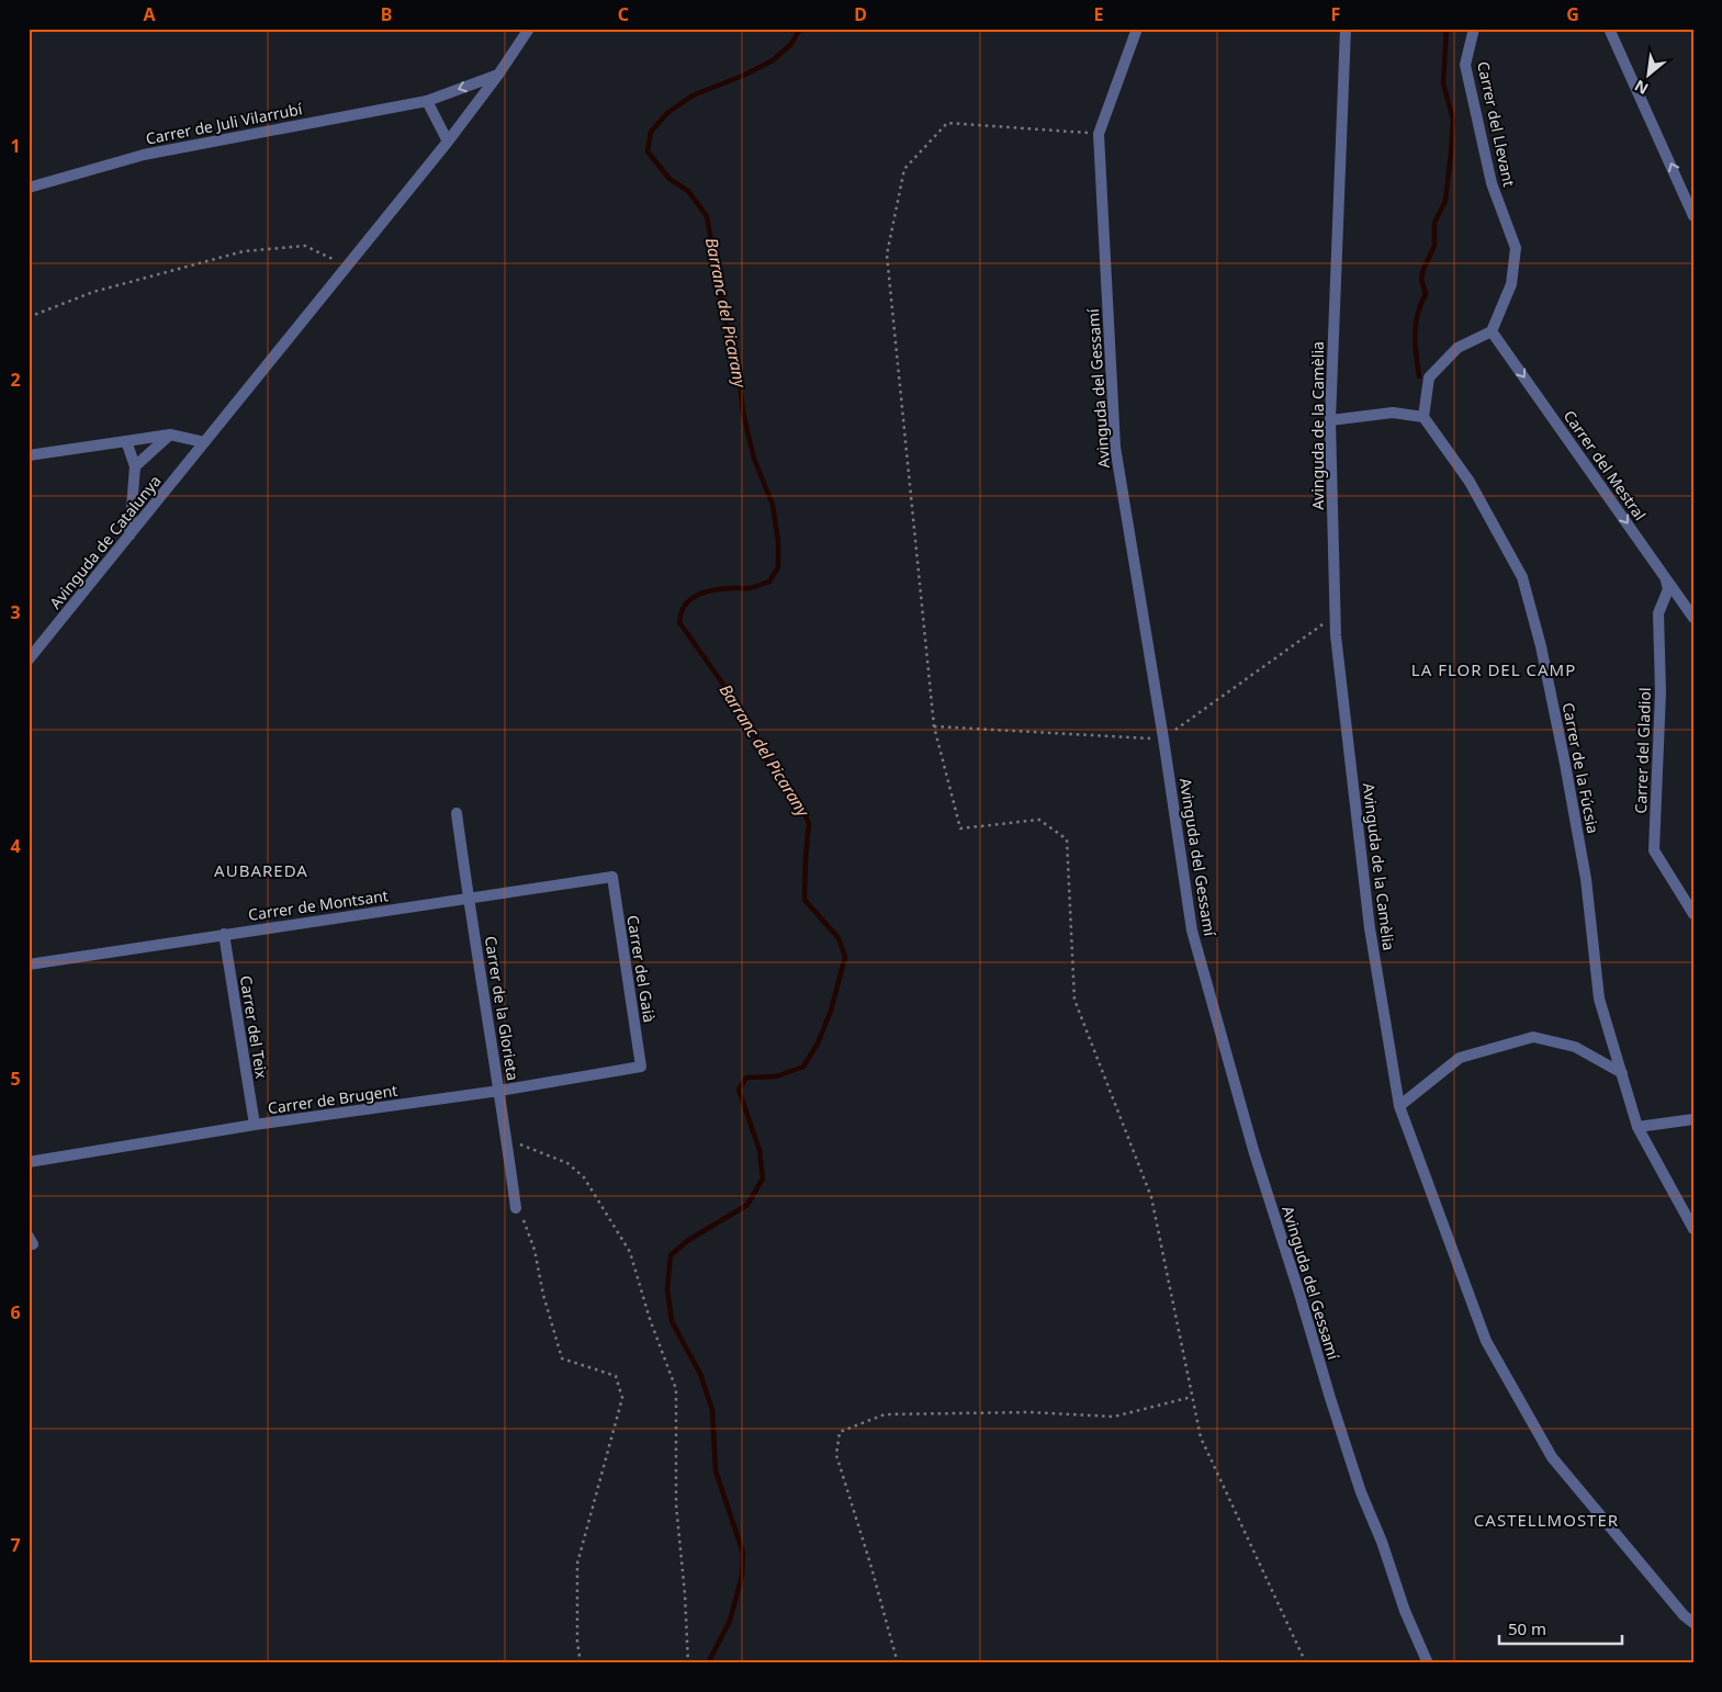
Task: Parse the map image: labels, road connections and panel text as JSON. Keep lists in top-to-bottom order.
{
  "streets": {
    "street": [
      "Carrer de Juli Vilarrubí",
      "Carrer del Llevant",
      "Avinguda del Gessamí",
      "Avinguda de la Camèlia",
      "Carrer del Mestral",
      "Avinguda de Catalunya",
      "Carrer del Gladiol",
      "Carrer de la Fúcsia",
      "Carrer de Montsant",
      "Carrer del Gaià",
      "Carrer de la Glorieta",
      "Carrer del Teix",
      "Carrer de Brugent"
    ]
  },
  "crossings": [
    ["Carrer de Juli Vilarrubí", "Avinguda de Catalunya"],
    ["Carrer del Llevant", "Carrer del Mestral"],
    ["Carrer del Mestral", "Carrer del Gladiol"],
    ["Carrer de Montsant", "Carrer del Gaià"],
    ["Carrer de Montsant", "Carrer de la Glorieta"],
    ["Carrer de Montsant", "Carrer del Teix"],
    ["Carrer del Gaià", "Carrer de Brugent"],
    ["Carrer de la Glorieta", "Carrer de Brugent"],
    ["Carrer del Teix", "Carrer de Brugent"]
  ],
  "one_way": ["Carrer del Mestral"],
  "districts": ["LA FLOR DEL CAMP", "AUBAREDA", "CASTELLMOSTER"],
  "water": ["Barranc del Picarany"],
  "scale_bar": "50 m",
  "north": "bottom left",
  "grid": {
    "columns": [
      "A",
      "B",
      "C",
      "D",
      "E",
      "F",
      "G"
    ],
    "rows": [
      "1",
      "2",
      "3",
      "4",
      "5",
      "6",
      "7"
    ]
  }
}
